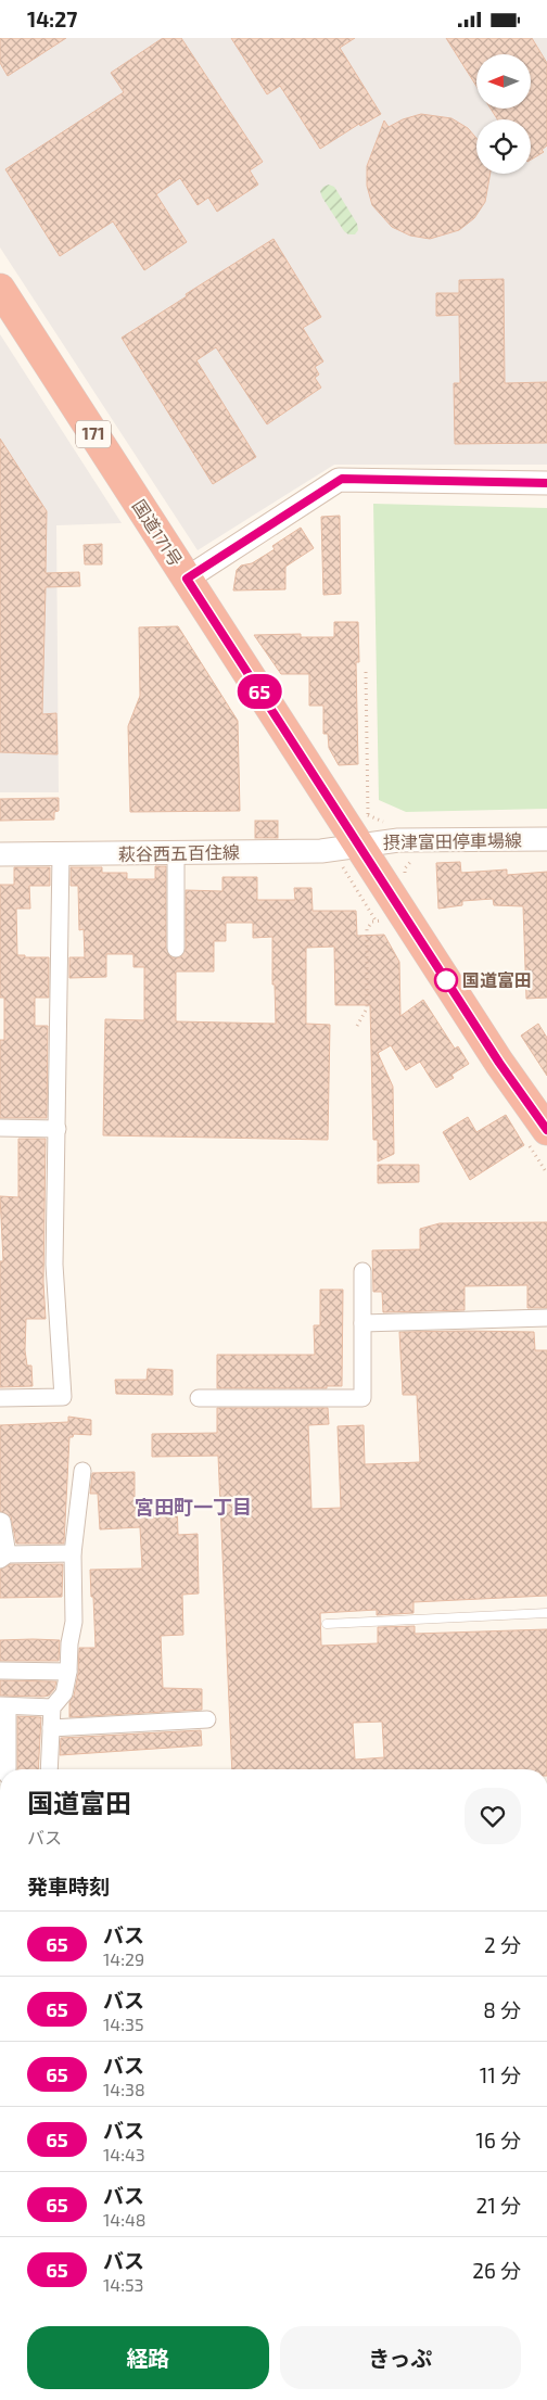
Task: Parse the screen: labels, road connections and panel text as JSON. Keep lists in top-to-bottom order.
{
  "streets": {
    "highway": ["171", "国道171号"],
    "main road": ["摂津富田停車場線", "萩谷西五百住線"]
  },
  "crossings": [
    ["国道171号", "摂津富田停車場線"],
    ["国道171号", "萩谷西五百住線"],
    ["摂津富田停車場線", "萩谷西五百住線"]
  ],
  "districts": ["宮田町一丁目"],
  "places": ["国道富田"],
  "lines": ["bus line 65"],
  "north": "left",
  "page": {
    "status": "14:27",
    "on_map": "65",
    "heading": [
      ["国道富田", "バス"],
      "発車時刻"
    ],
    "list": [
      {
        "mark": "65",
        "name": "バス",
        "note": "14:29",
        "value": "2 分"
      },
      {
        "mark": "65",
        "name": "バス",
        "note": "14:35",
        "value": "8 分"
      },
      {
        "mark": "65",
        "name": "バス",
        "note": "14:38",
        "value": "11 分"
      },
      {
        "mark": "65",
        "name": "バス",
        "note": "14:43",
        "value": "16 分"
      },
      {
        "mark": "65",
        "name": "バス",
        "note": "14:48",
        "value": "21 分"
      },
      {
        "mark": "65",
        "name": "バス",
        "note": "14:53",
        "value": "26 分"
      }
    ],
    "buttons": ["経路", "きっぷ"]
  }
}
